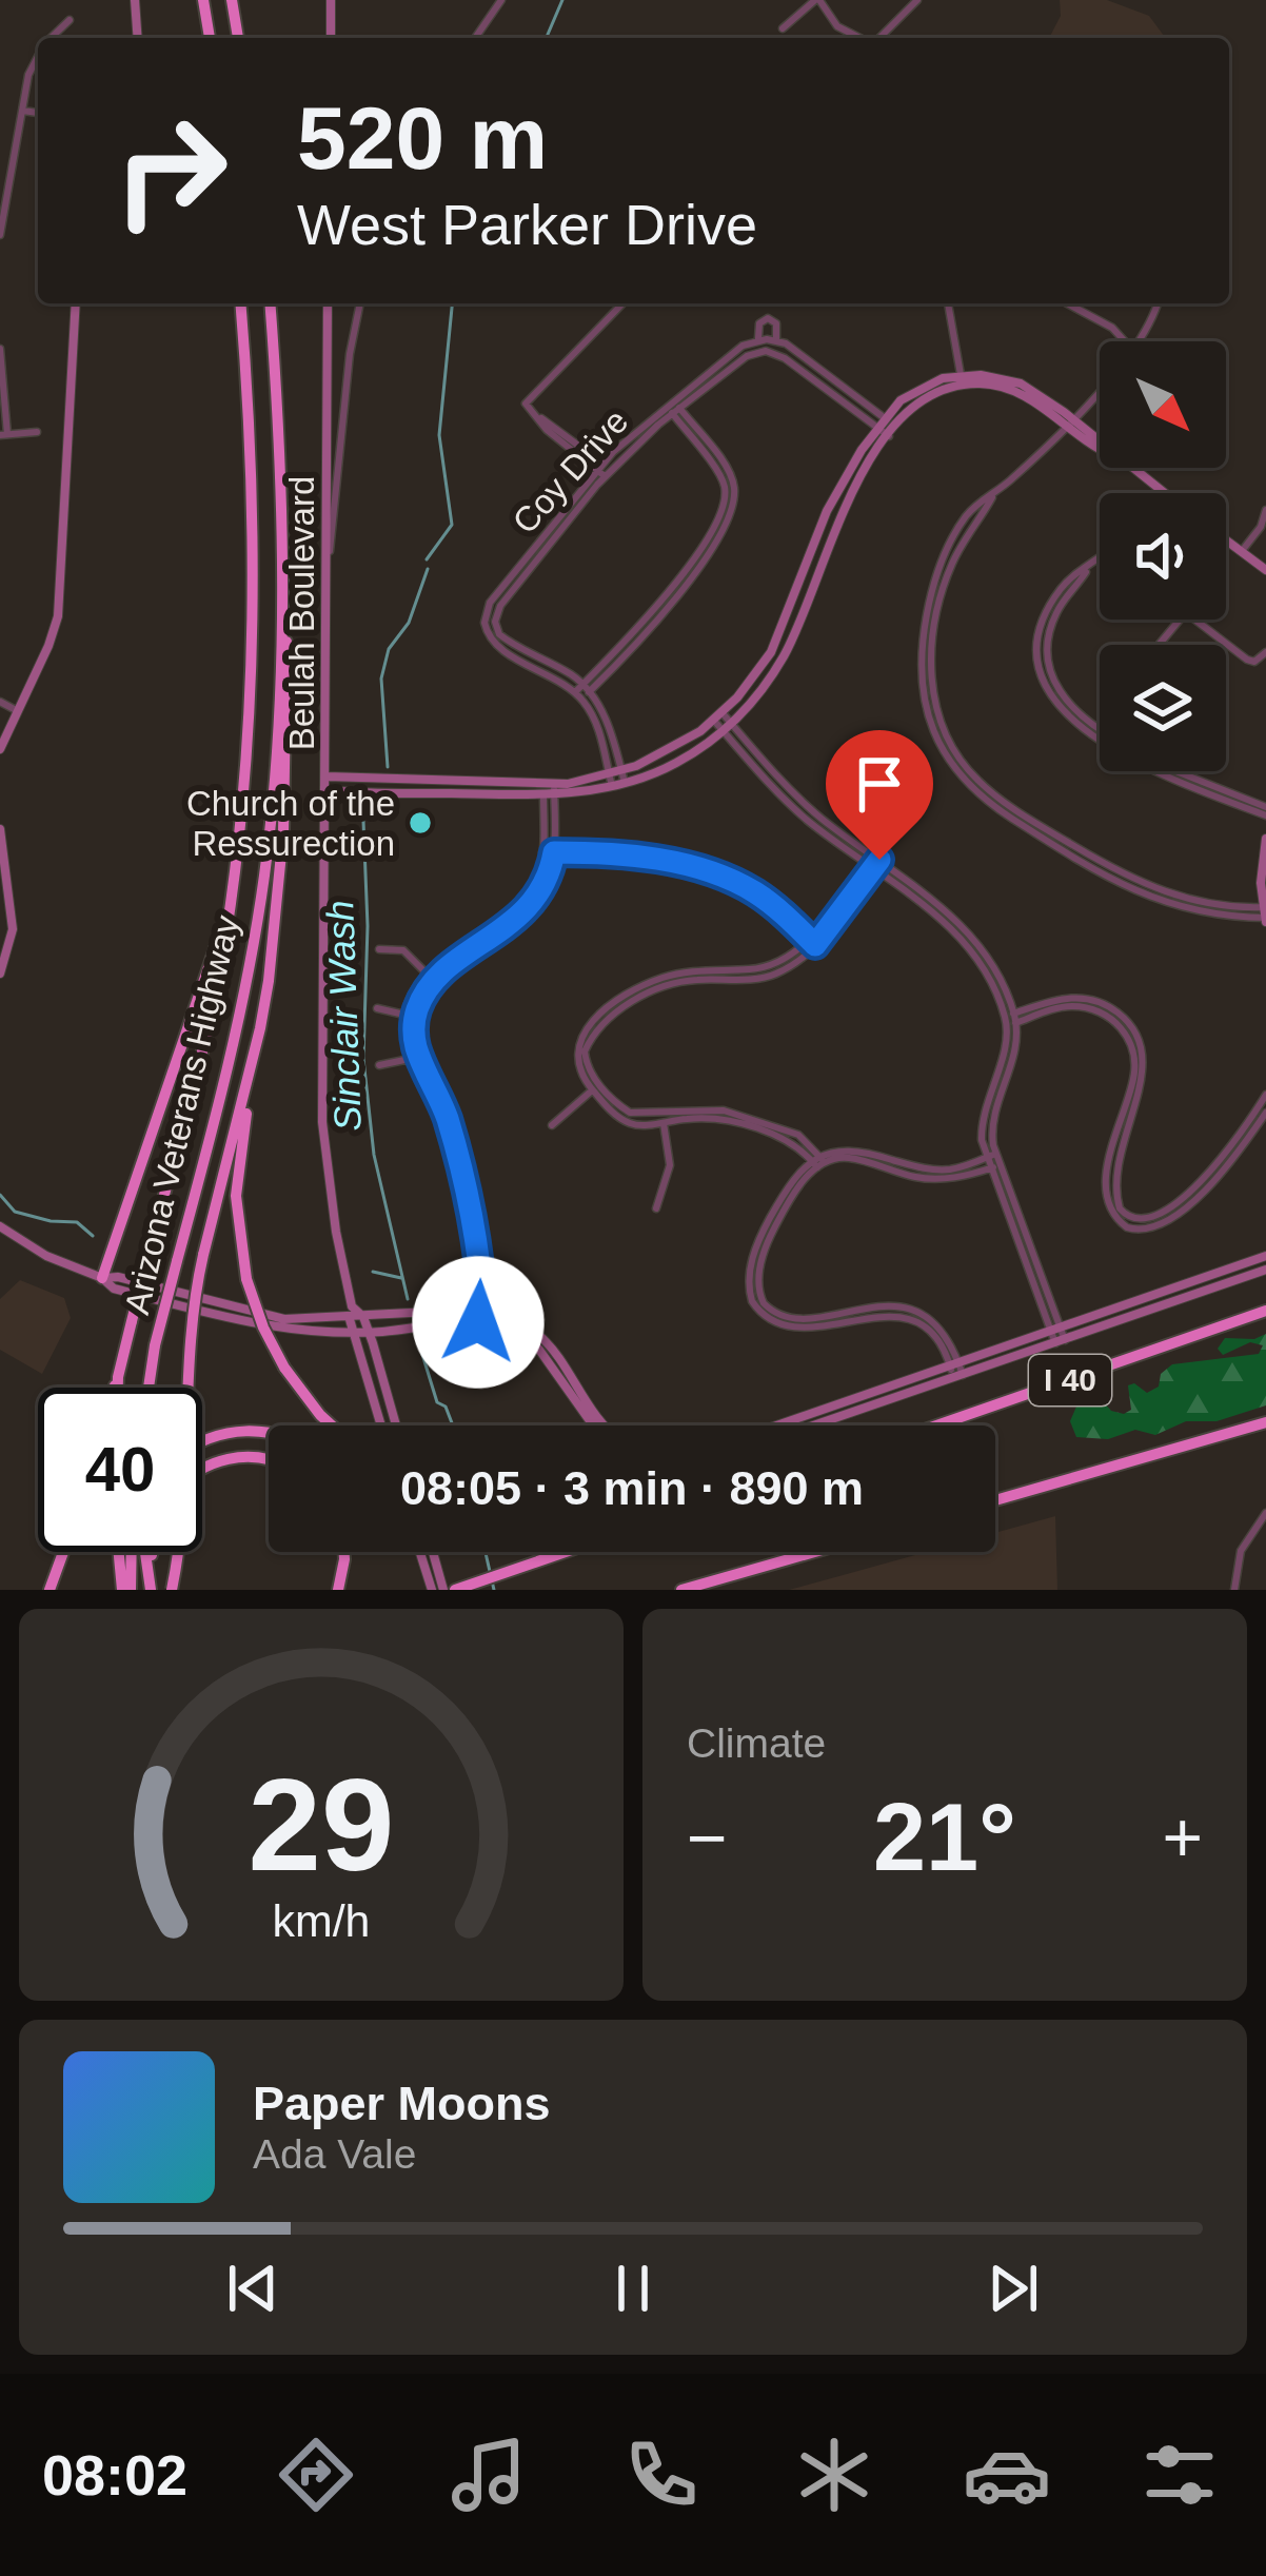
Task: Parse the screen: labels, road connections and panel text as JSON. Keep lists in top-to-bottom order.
{
  "streets": {
    "highway": ["Arizona Veterans Highway", "I 40"],
    "street": ["Coy Drive", "Beulah Boulevard"]
  },
  "water": ["Sinclair Wash"],
  "places": ["Church of the Ressurection"],
  "north": "bottom right",
  "page": {
    "turn": ["520 m", "West Parker Drive"],
    "limit": "40",
    "trip": "08:05 · 3 min · 890 m",
    "tile": "Climate",
    "heat": ["−", "21°", "+"],
    "song": ["Paper Moons", "Ada Vale"],
    "tabs": "08:02",
    "gauge": ["29", "km/h"]
  }
}
